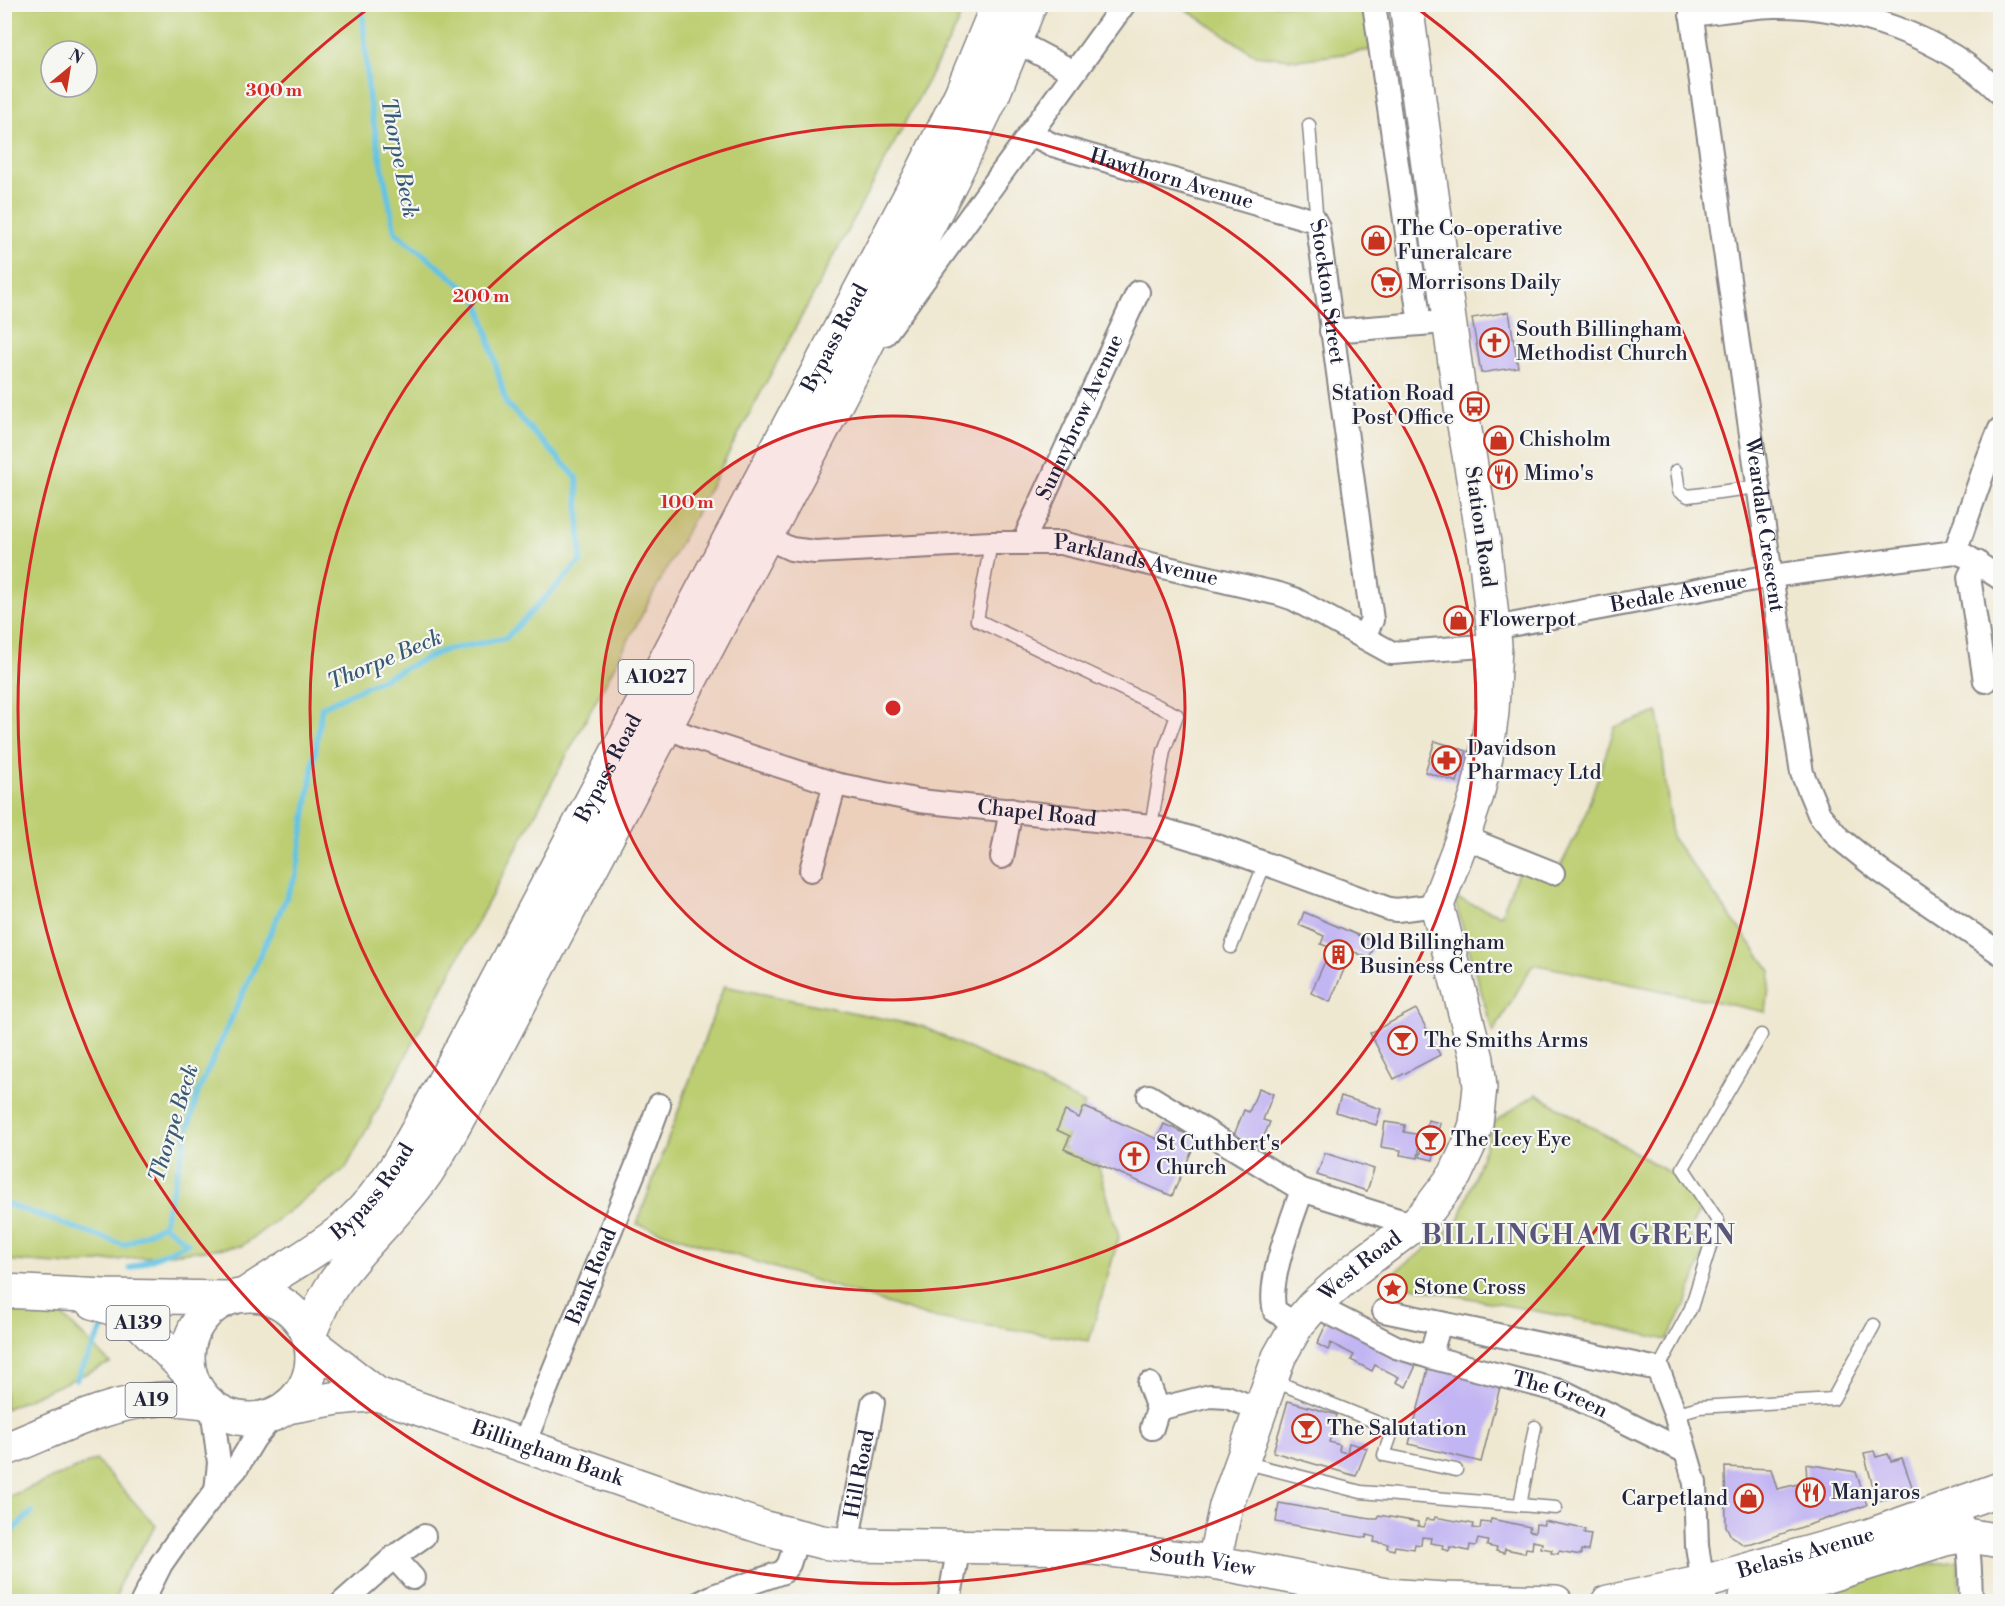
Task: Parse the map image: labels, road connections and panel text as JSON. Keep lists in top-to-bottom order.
{
  "streets": {
    "main road": [
      "Bypass Road",
      "Station Road",
      "A1027",
      "West Road",
      "A139",
      "A19",
      "Billingham Bank",
      "Belasis Avenue",
      "South View"
    ],
    "street": [
      "Hawthorn Avenue",
      "Stockton Street",
      "Sunnybrow Avenue",
      "Weardale Crescent",
      "Parklands Avenue",
      "Bedale Avenue",
      "Chapel Road",
      "Bank Road",
      "The Green",
      "Hill Road"
    ]
  },
  "crossings": [
    ["Hawthorn Avenue", "Stockton Street"],
    ["Hawthorn Avenue", "Bypass Road"],
    ["Stockton Street", "Parklands Avenue"],
    ["Bypass Road", "Parklands Avenue"],
    ["Bypass Road", "Chapel Road"],
    ["Bypass Road", "A139"],
    ["Bypass Road", "A19"],
    ["Bypass Road", "Billingham Bank"],
    ["Sunnybrow Avenue", "Parklands Avenue"],
    ["Weardale Crescent", "Bedale Avenue"],
    ["Station Road", "Parklands Avenue"],
    ["Station Road", "Bedale Avenue"],
    ["Station Road", "Chapel Road"],
    ["Station Road", "West Road"],
    ["Parklands Avenue", "Bedale Avenue"],
    ["Chapel Road", "West Road"],
    ["West Road", "The Green"],
    ["West Road", "South View"],
    ["Bank Road", "Billingham Bank"],
    ["A139", "A19"],
    ["A139", "Billingham Bank"],
    ["A19", "Billingham Bank"],
    ["Hill Road", "South View"]
  ],
  "districts": ["BILLINGHAM GREEN"],
  "water": ["Thorpe Beck"],
  "places": {
    "shop": [
      "The Co-operative Funeralcare",
      "Chisholm",
      "Flowerpot",
      "Carpetland"
    ],
    "supermarket": ["Morrisons Daily"],
    "church": ["South Billingham Methodist Church", "St Cuthbert's Church"],
    "bus stop": ["Station Road Post Office"],
    "restaurant": ["Mimo's", "Manjaros"],
    "pharmacy": ["Davidson Pharmacy Ltd"],
    "building": ["Old Billingham Business Centre"],
    "bar": ["The Smiths Arms", "The Icey Eye", "The Salutation"],
    "place": ["Stone Cross"]
  },
  "north": "top right",
  "rings": ["300 m", "200 m", "100 m"]
}
